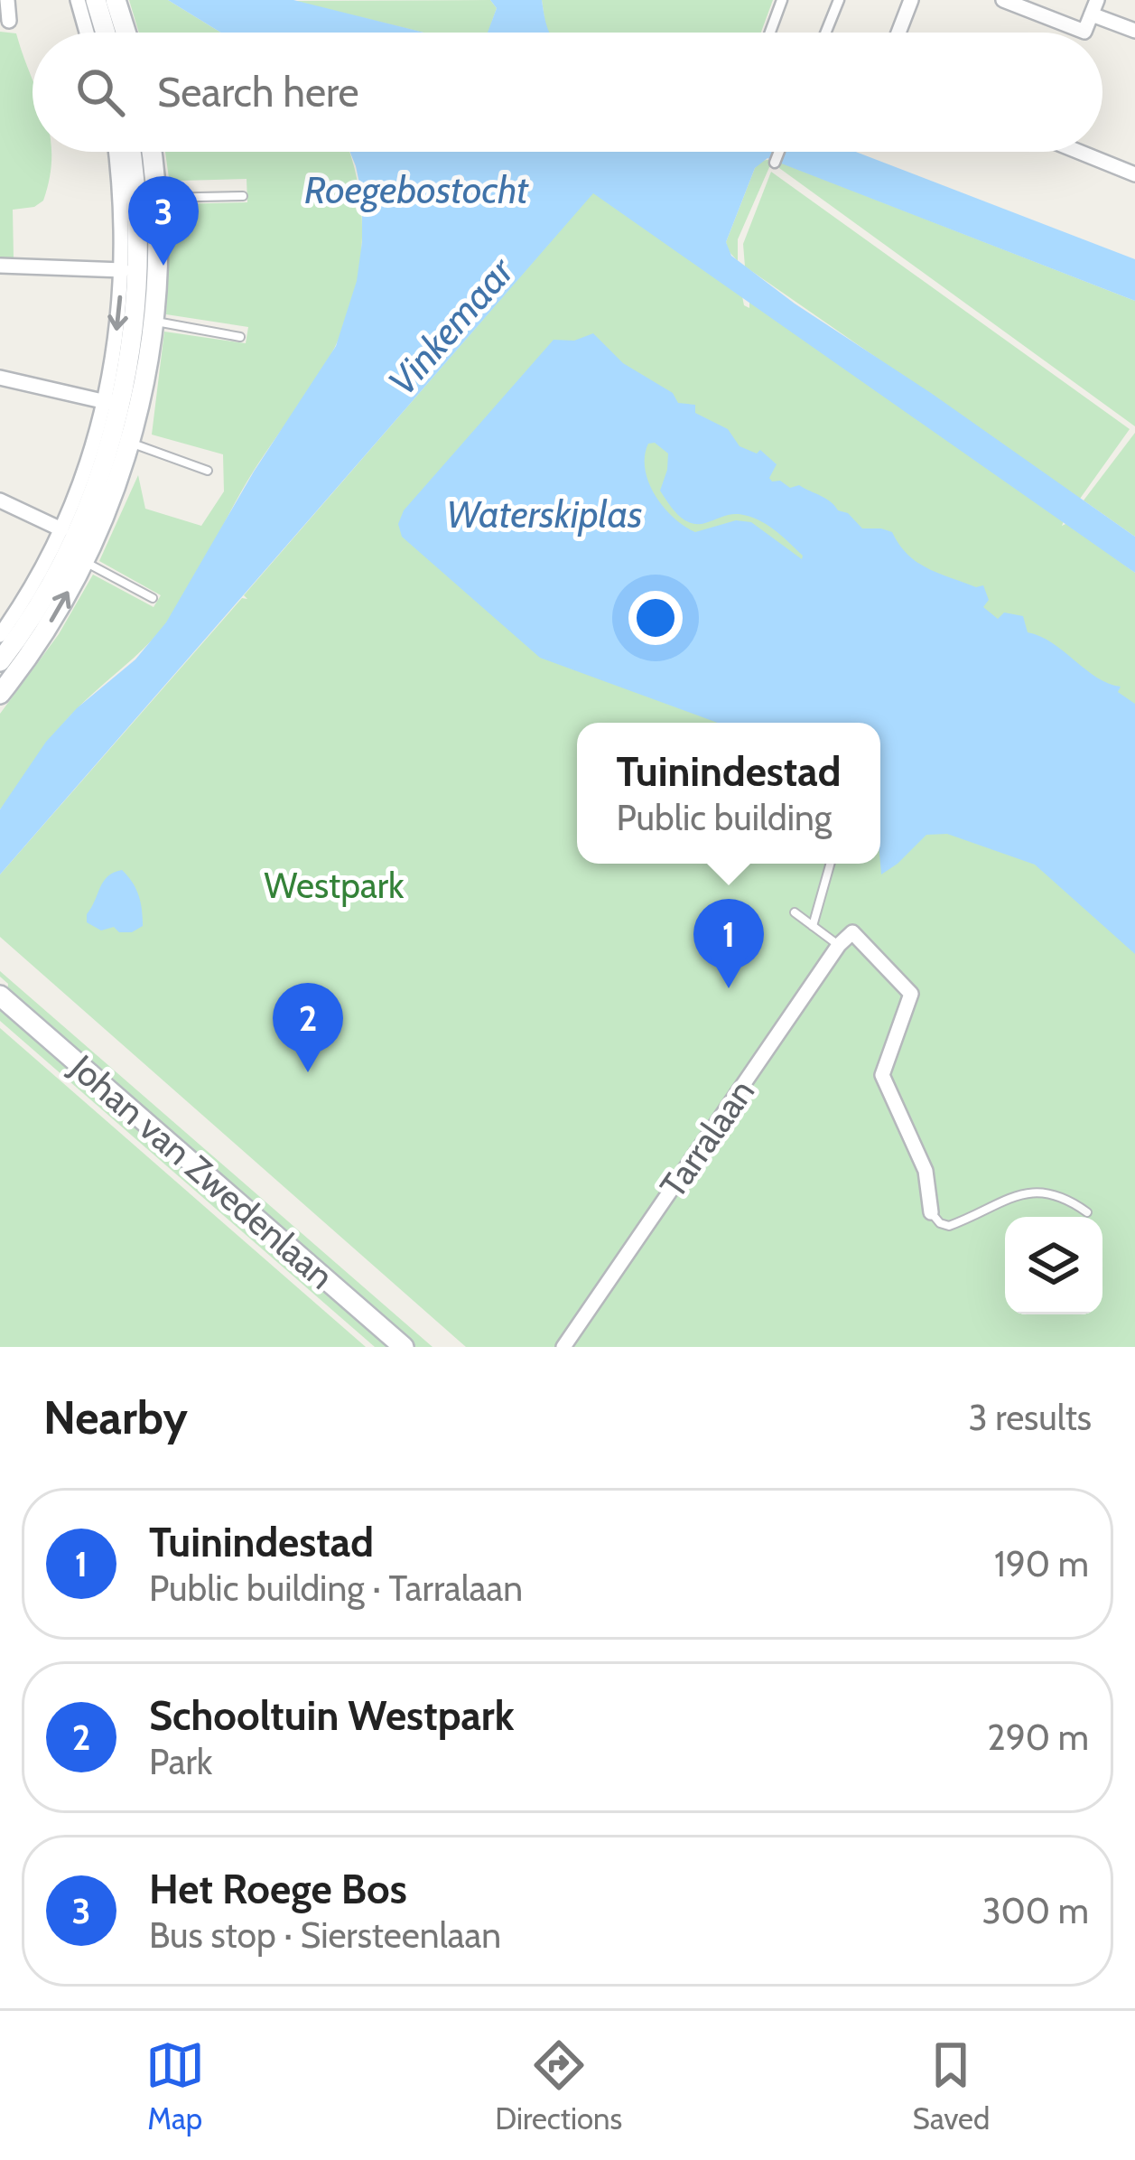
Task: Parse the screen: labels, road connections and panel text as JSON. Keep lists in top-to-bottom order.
{
  "streets": {
    "main road": ["Johan van Zwedenlaan"],
    "street": ["Tarralaan"]
  },
  "water": ["Roegebostocht", "Vinkemaar", "Waterskiplas"],
  "parks": ["Westpark"],
  "page": {
    "search": "Search here",
    "pins": ["3", "1", "2"],
    "popup": ["Tuinindestad", "Public building"],
    "heading": ["Nearby", "3 results"],
    "list": [
      {
        "mark": "1",
        "name": "Tuinindestad",
        "note": "Public building · Tarralaan",
        "value": "190 m"
      },
      {
        "mark": "2",
        "name": "Schooltuin Westpark",
        "note": "Park",
        "value": "290 m"
      },
      {
        "mark": "3",
        "name": "Het Roege Bos",
        "note": "Bus stop · Siersteenlaan",
        "value": "300 m"
      }
    ],
    "nav": ["Map", "Directions", "Saved"]
  }
}
